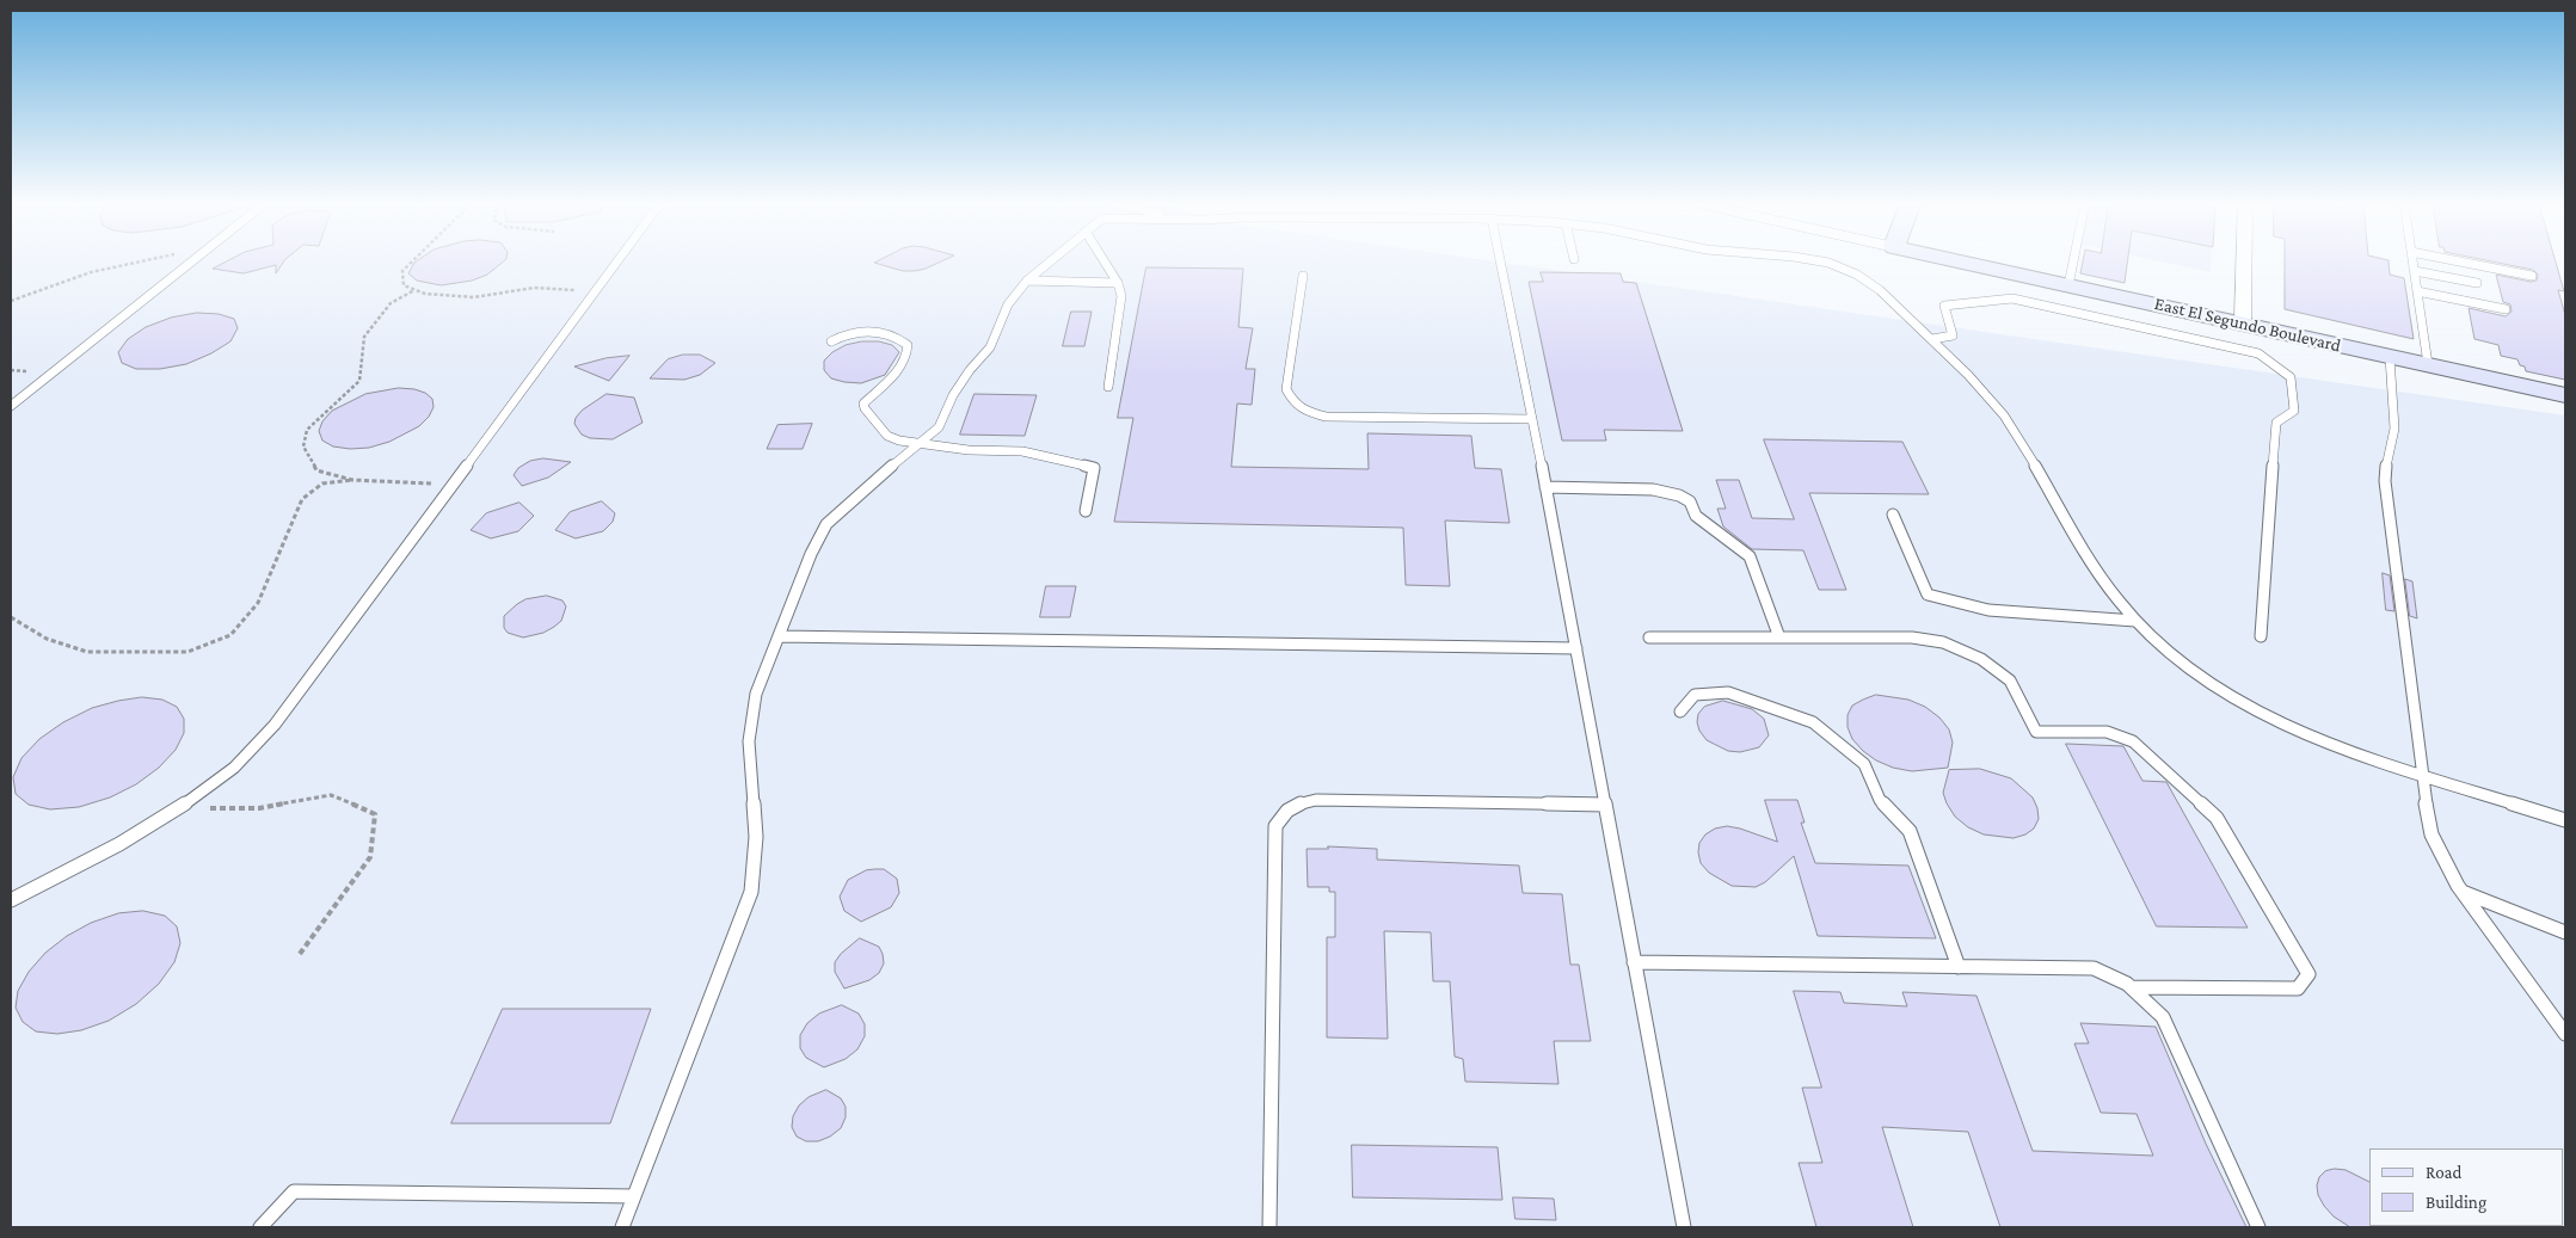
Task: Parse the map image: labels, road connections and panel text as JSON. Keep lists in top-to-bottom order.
{
  "streets": {
    "main road": ["East El Segundo Boulevard"]
  },
  "legend": ["Road", "Building"]
}
